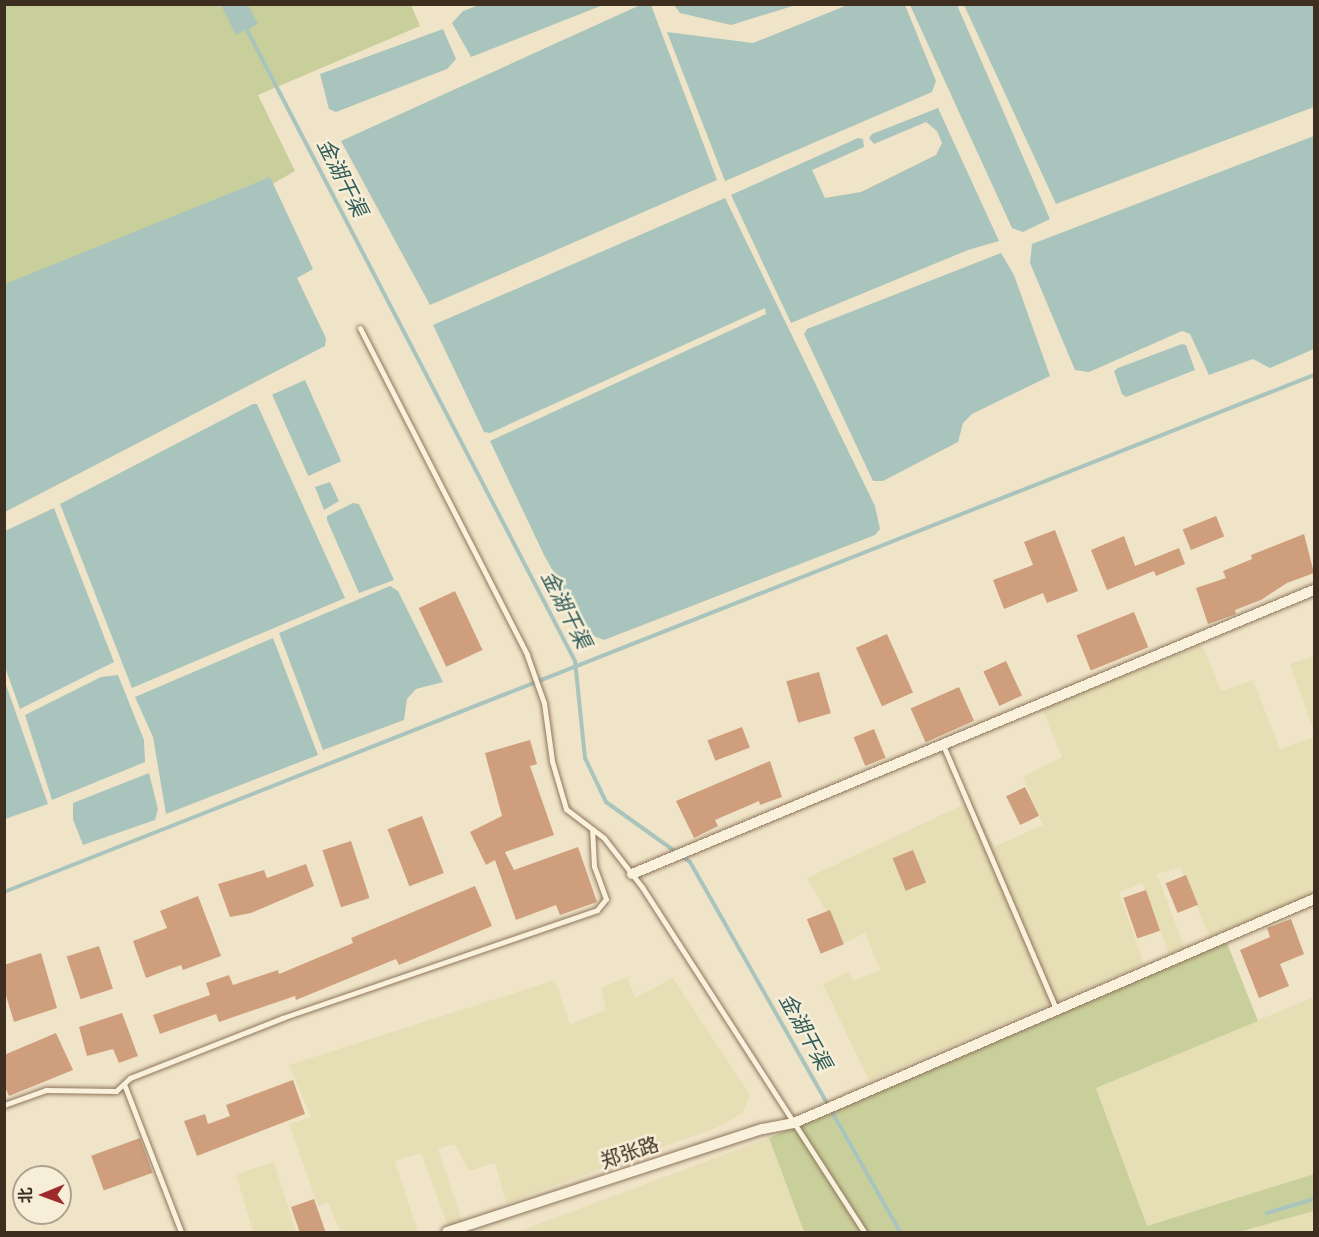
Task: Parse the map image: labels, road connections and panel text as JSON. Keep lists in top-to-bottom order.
{
  "streets": {
    "street": ["郑张路"]
  },
  "water": ["金湖干渠"],
  "north": "left"
}
